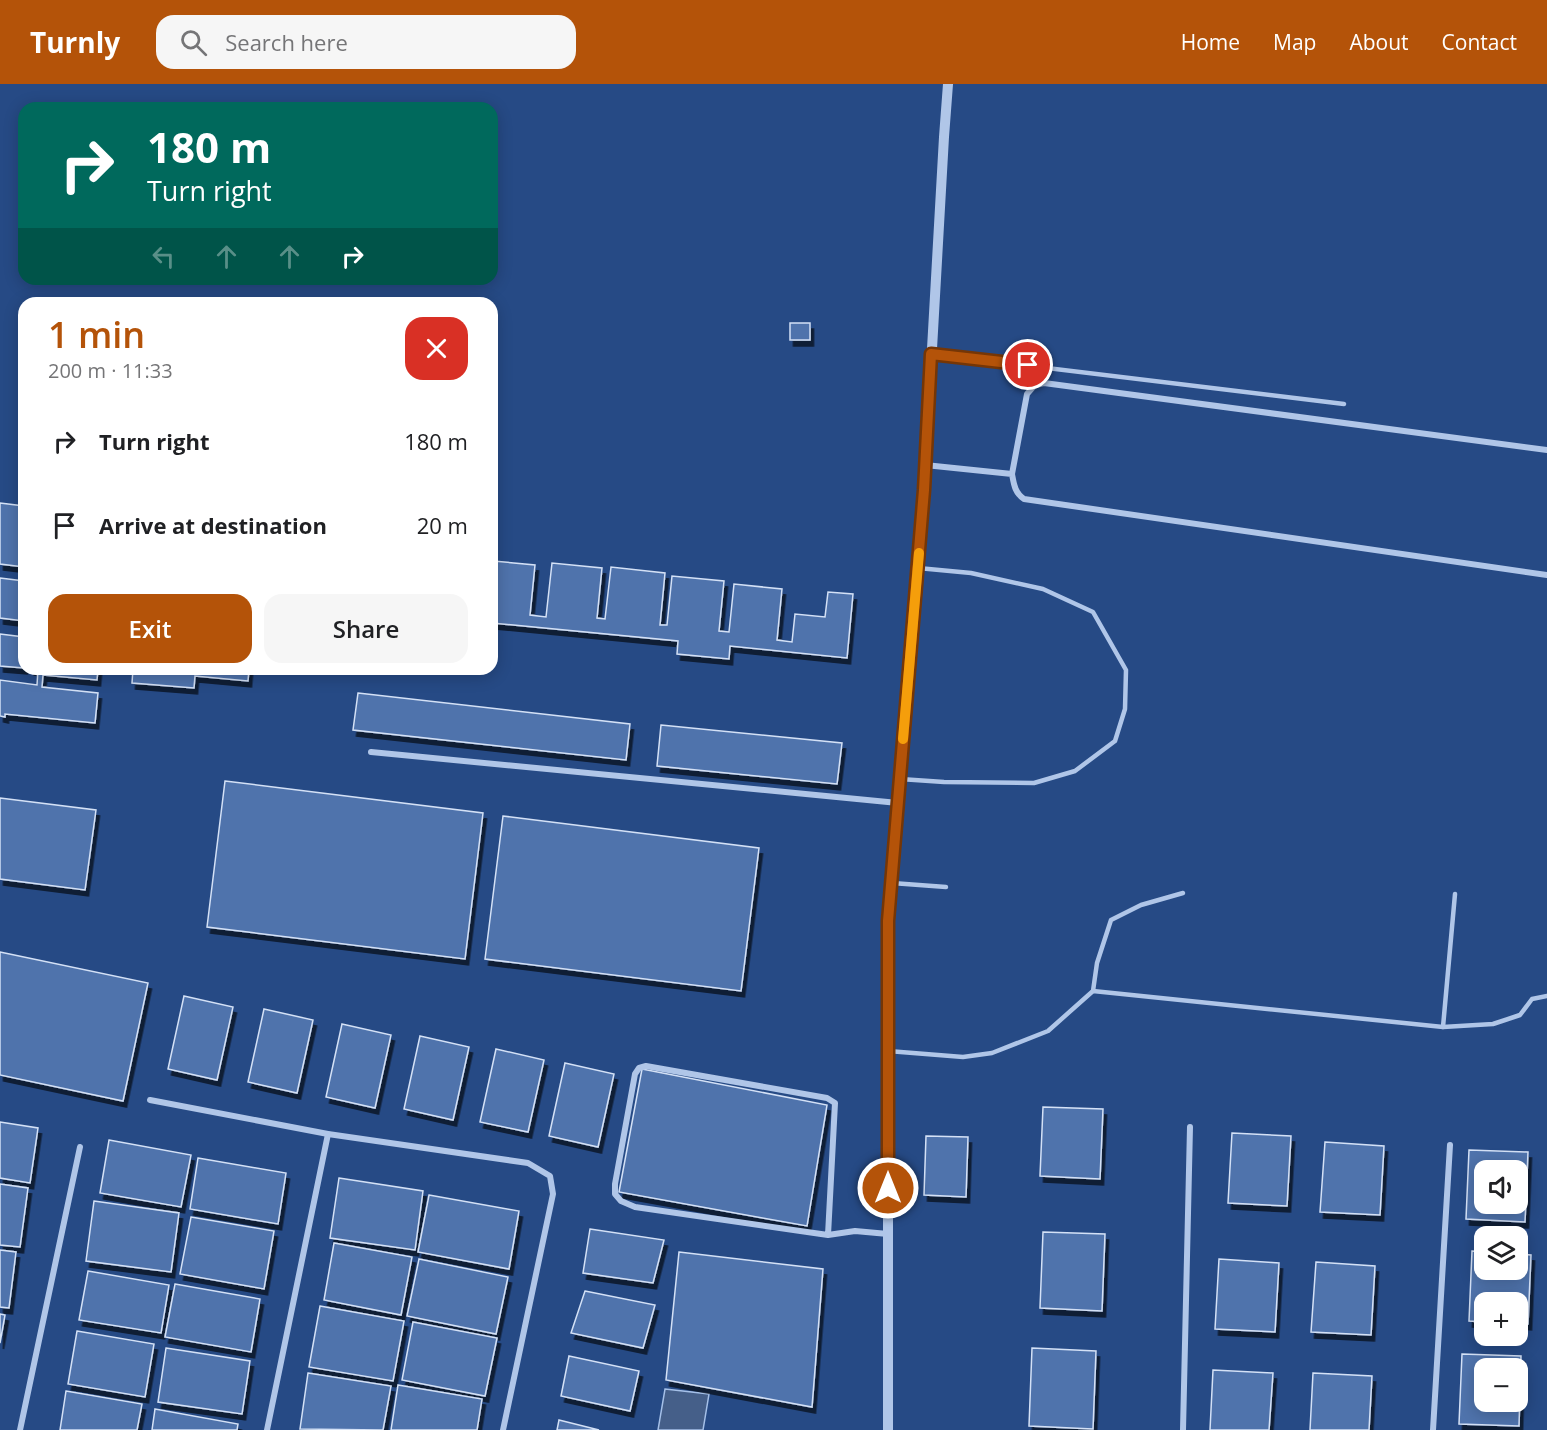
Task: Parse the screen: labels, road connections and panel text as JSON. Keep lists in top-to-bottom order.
{
  "page": {
    "header": "Turnly",
    "search": "Search here",
    "nav": [
      "Home",
      "Map",
      "About",
      "Contact"
    ],
    "turn": ["180 m", "Turn right"],
    "heading": ["1 min", "200 m · 11:33"],
    "list": [
      {
        "name": "Turn right",
        "value": "180 m"
      },
      {
        "name": "Arrive at destination",
        "value": "20 m"
      }
    ],
    "buttons": ["Exit", "Share"],
    "map_buttons": ["+", "−"]
  }
}
